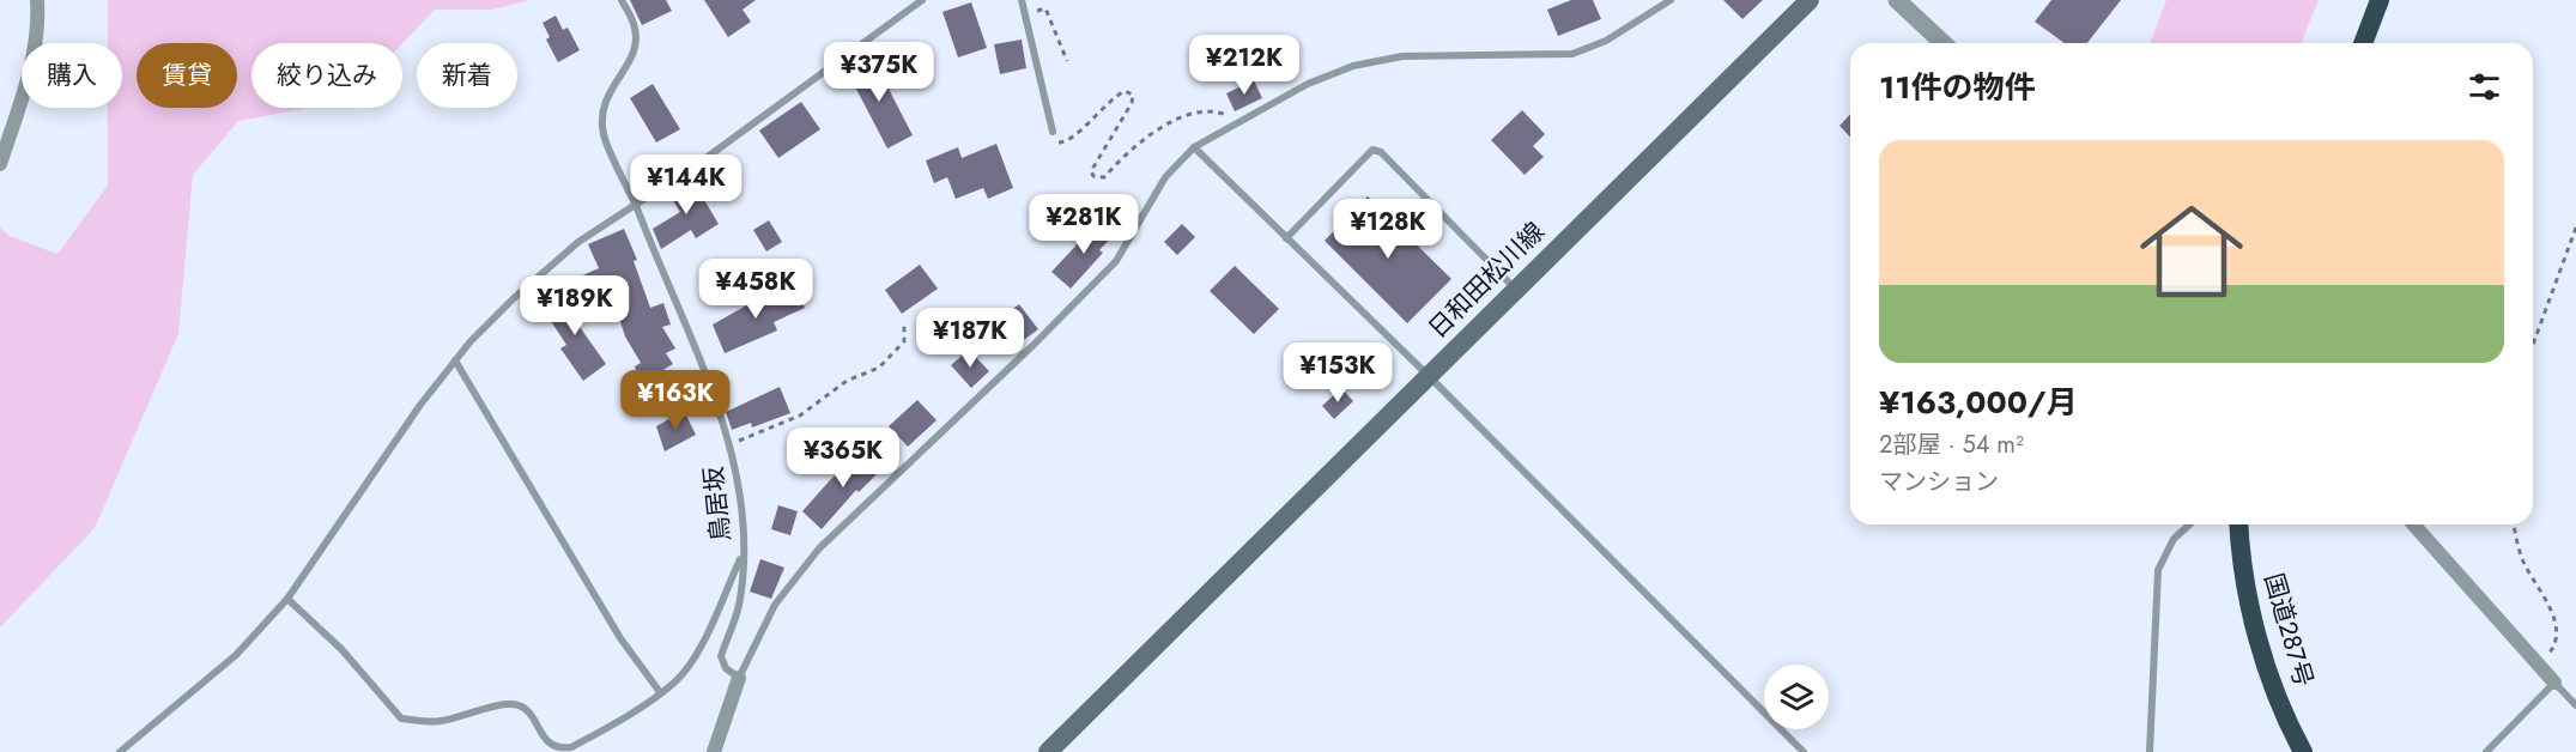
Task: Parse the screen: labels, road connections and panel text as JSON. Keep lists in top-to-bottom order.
{
  "streets": {
    "highway": ["国道287号"],
    "main road": ["日和田松川線"],
    "lane": ["鳥居坂"]
  },
  "page": {
    "price": [
      "¥212K",
      "¥375K",
      "¥144K",
      "¥281K",
      "¥128K",
      "¥458K",
      "¥189K",
      "¥187K",
      "¥153K",
      "¥163K",
      "¥365K"
    ],
    "chip": [
      "購入",
      "賃貸",
      "絞り込み",
      "新着"
    ],
    "heading": "11件の物件",
    "list": [
      {
        "name": "¥163,000/月",
        "note": "2部屋 · 54 m² · マンション"
      }
    ]
  }
}
